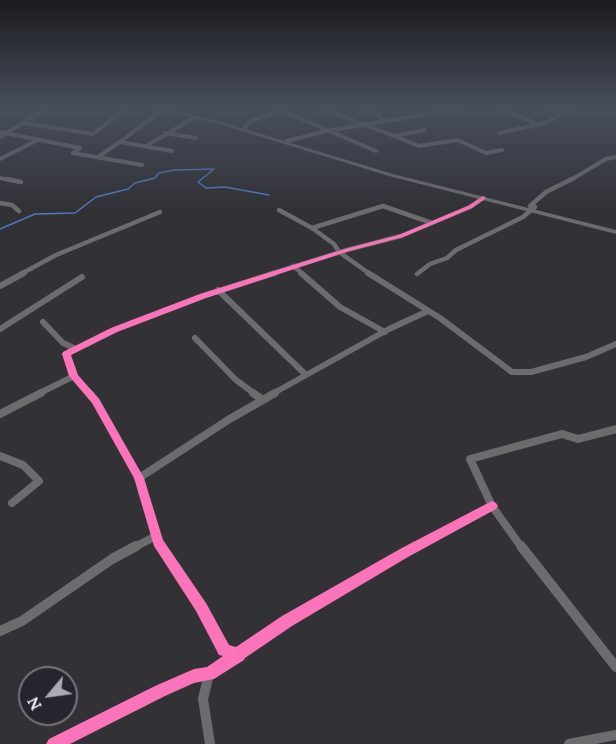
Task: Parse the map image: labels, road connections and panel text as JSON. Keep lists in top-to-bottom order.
{
  "north": "bottom left"
}
